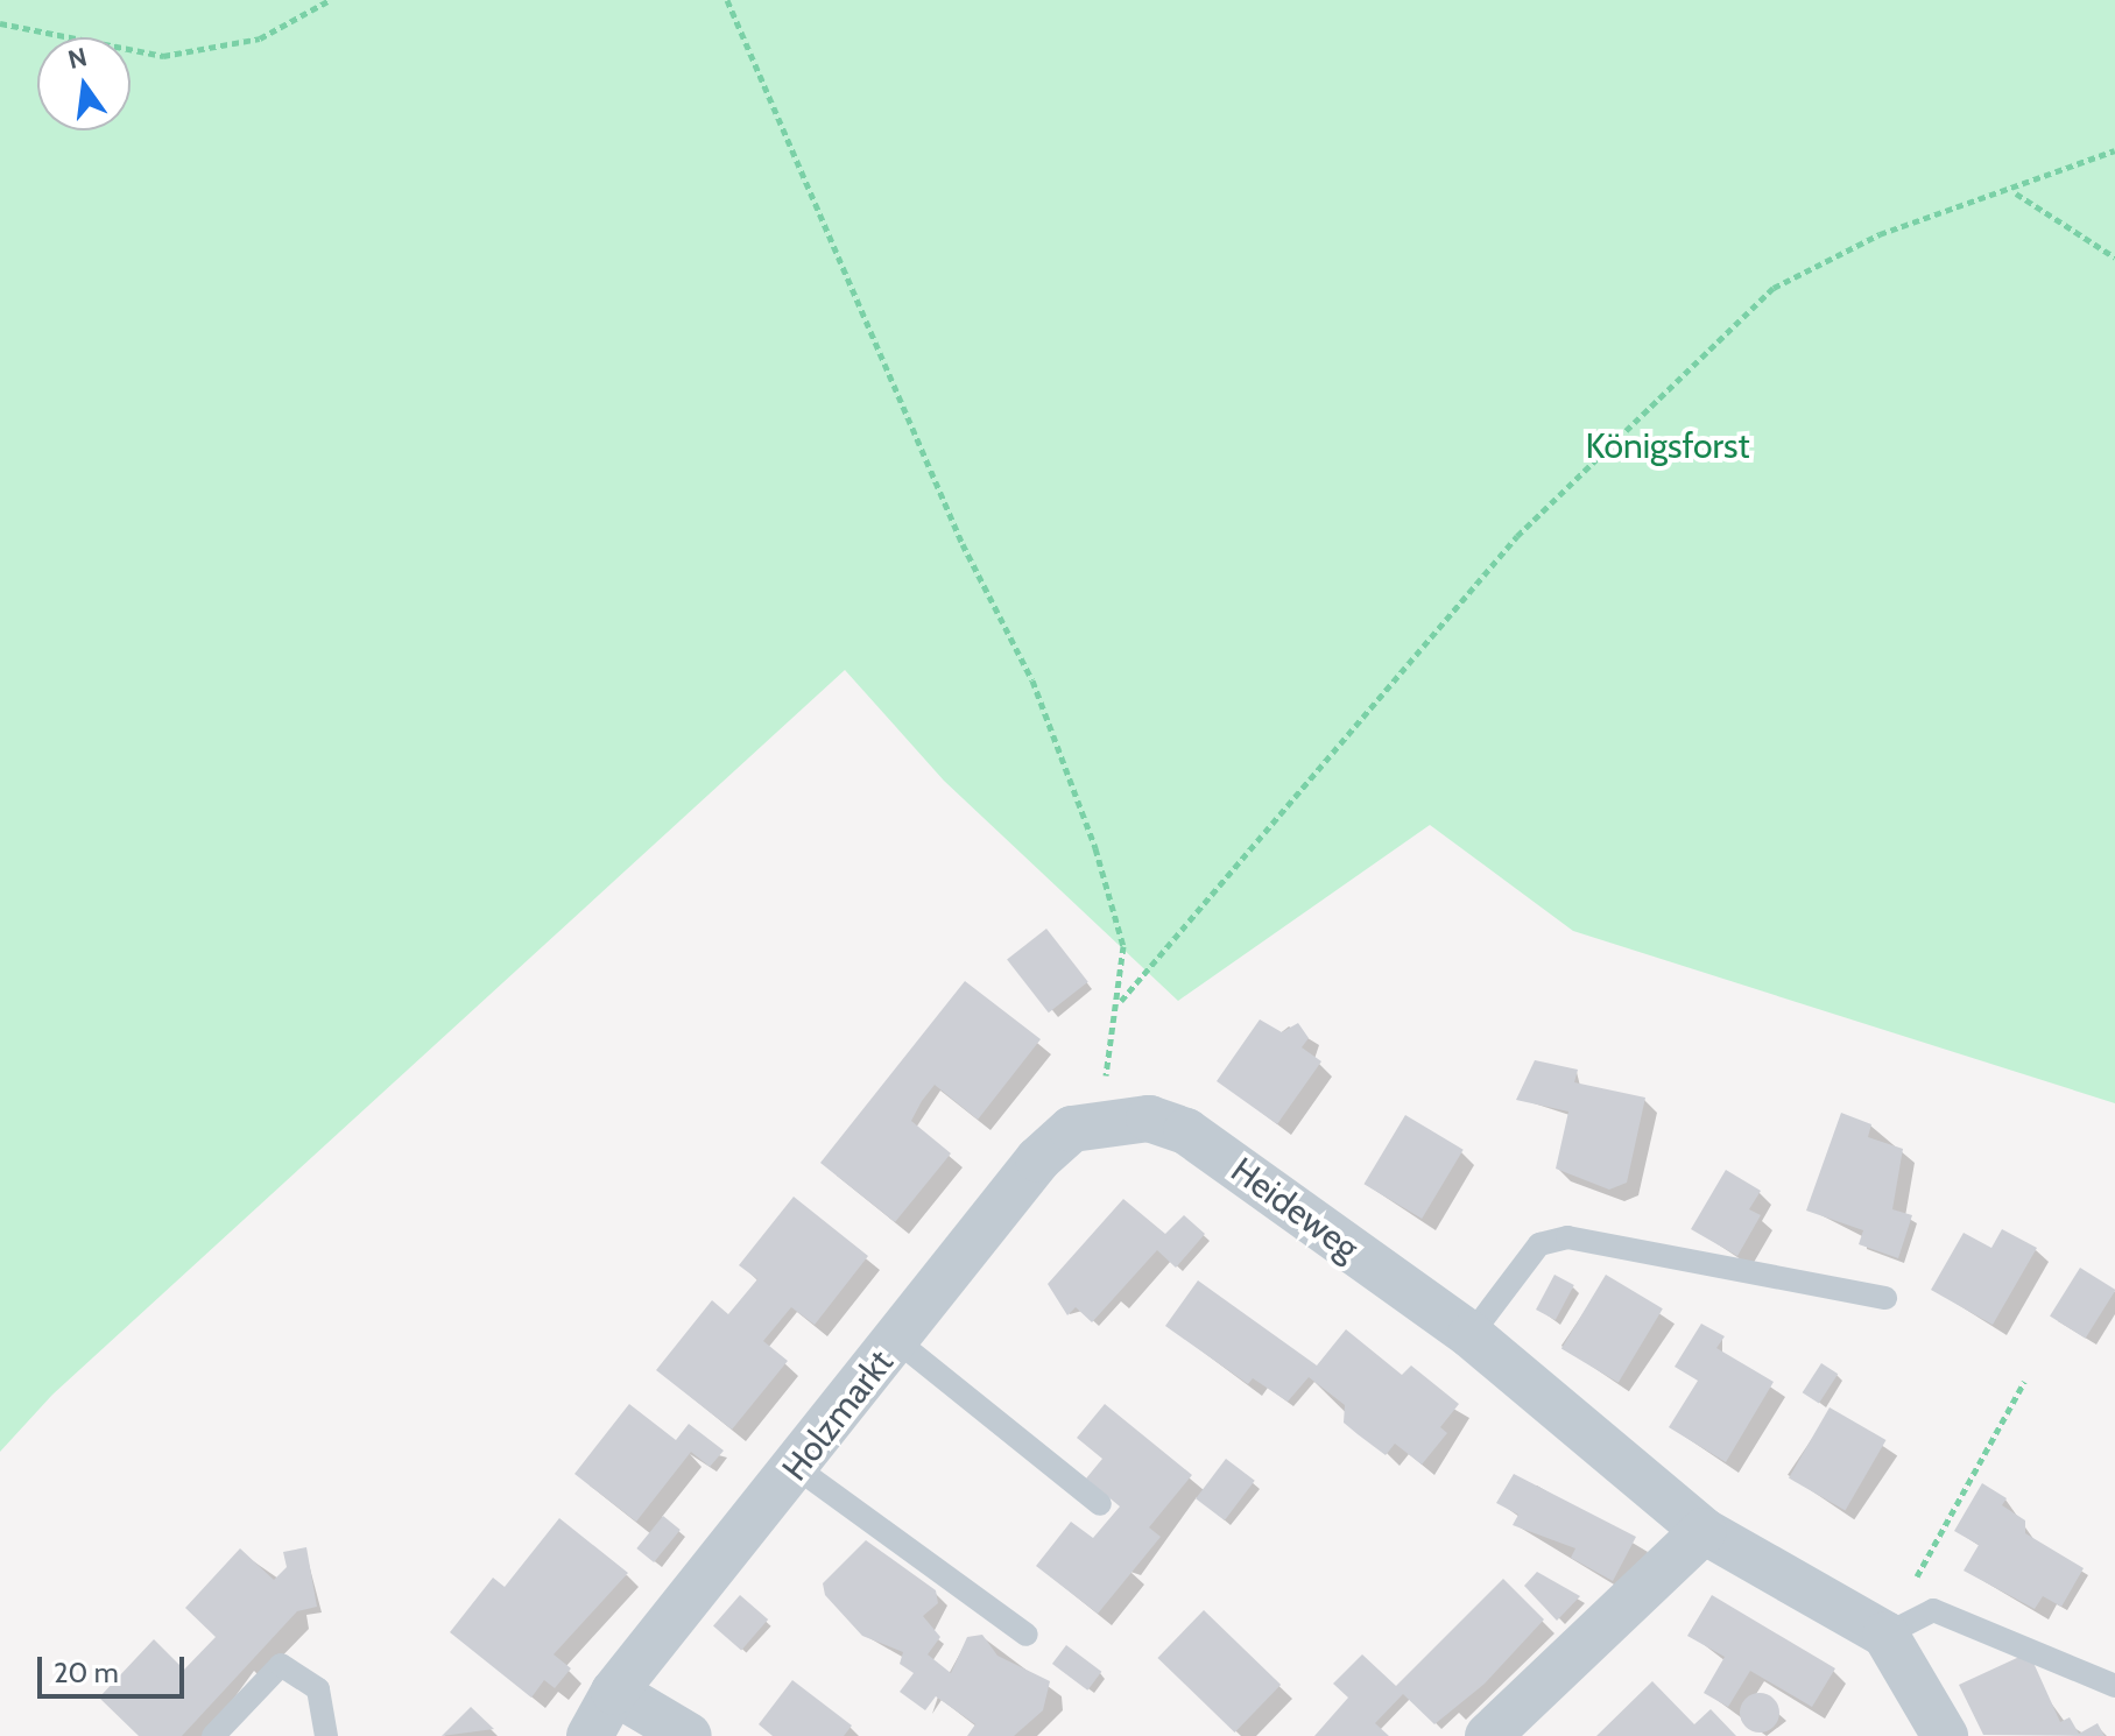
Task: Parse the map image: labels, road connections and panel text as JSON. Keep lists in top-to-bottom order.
{
  "streets": {
    "street": ["Heideweg", "Holzmarkt"]
  },
  "crossings": [
    ["Heideweg", "Holzmarkt"]
  ],
  "parks": ["Königsforst"],
  "scale_bar": "20 m",
  "north": "top"
}
